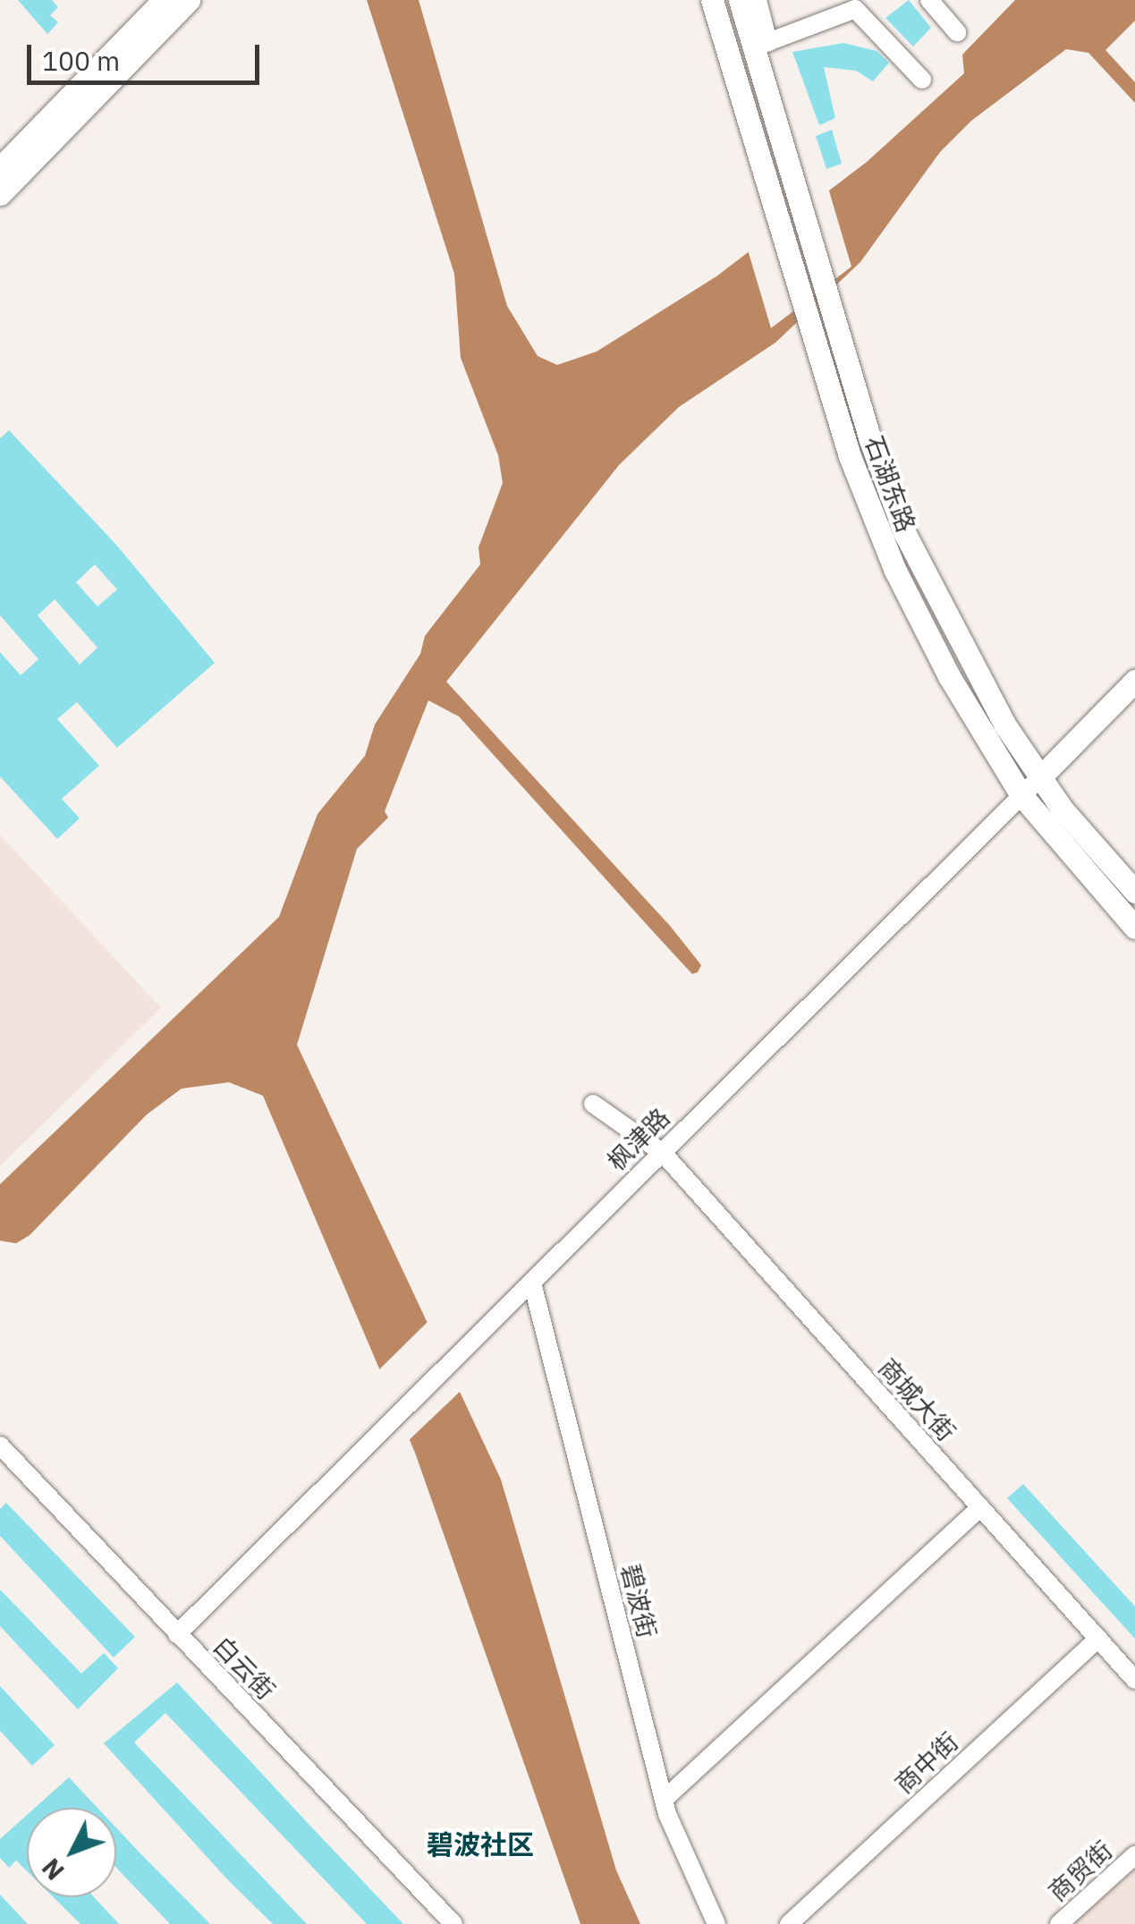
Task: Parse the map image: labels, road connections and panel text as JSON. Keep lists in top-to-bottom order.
{
  "streets": {
    "main road": ["石湖东路", "枫津路"],
    "street": [
      "商城大街",
      "碧波街",
      "白云街",
      "商中街",
      "商贸街"
    ]
  },
  "crossings": [
    ["石湖东路", "枫津路"],
    ["枫津路", "商城大街"],
    ["枫津路", "碧波街"],
    ["枫津路", "白云街"],
    ["商城大街", "商中街"]
  ],
  "districts": ["碧波社区"],
  "scale_bar": "100 m",
  "north": "bottom left"
}
